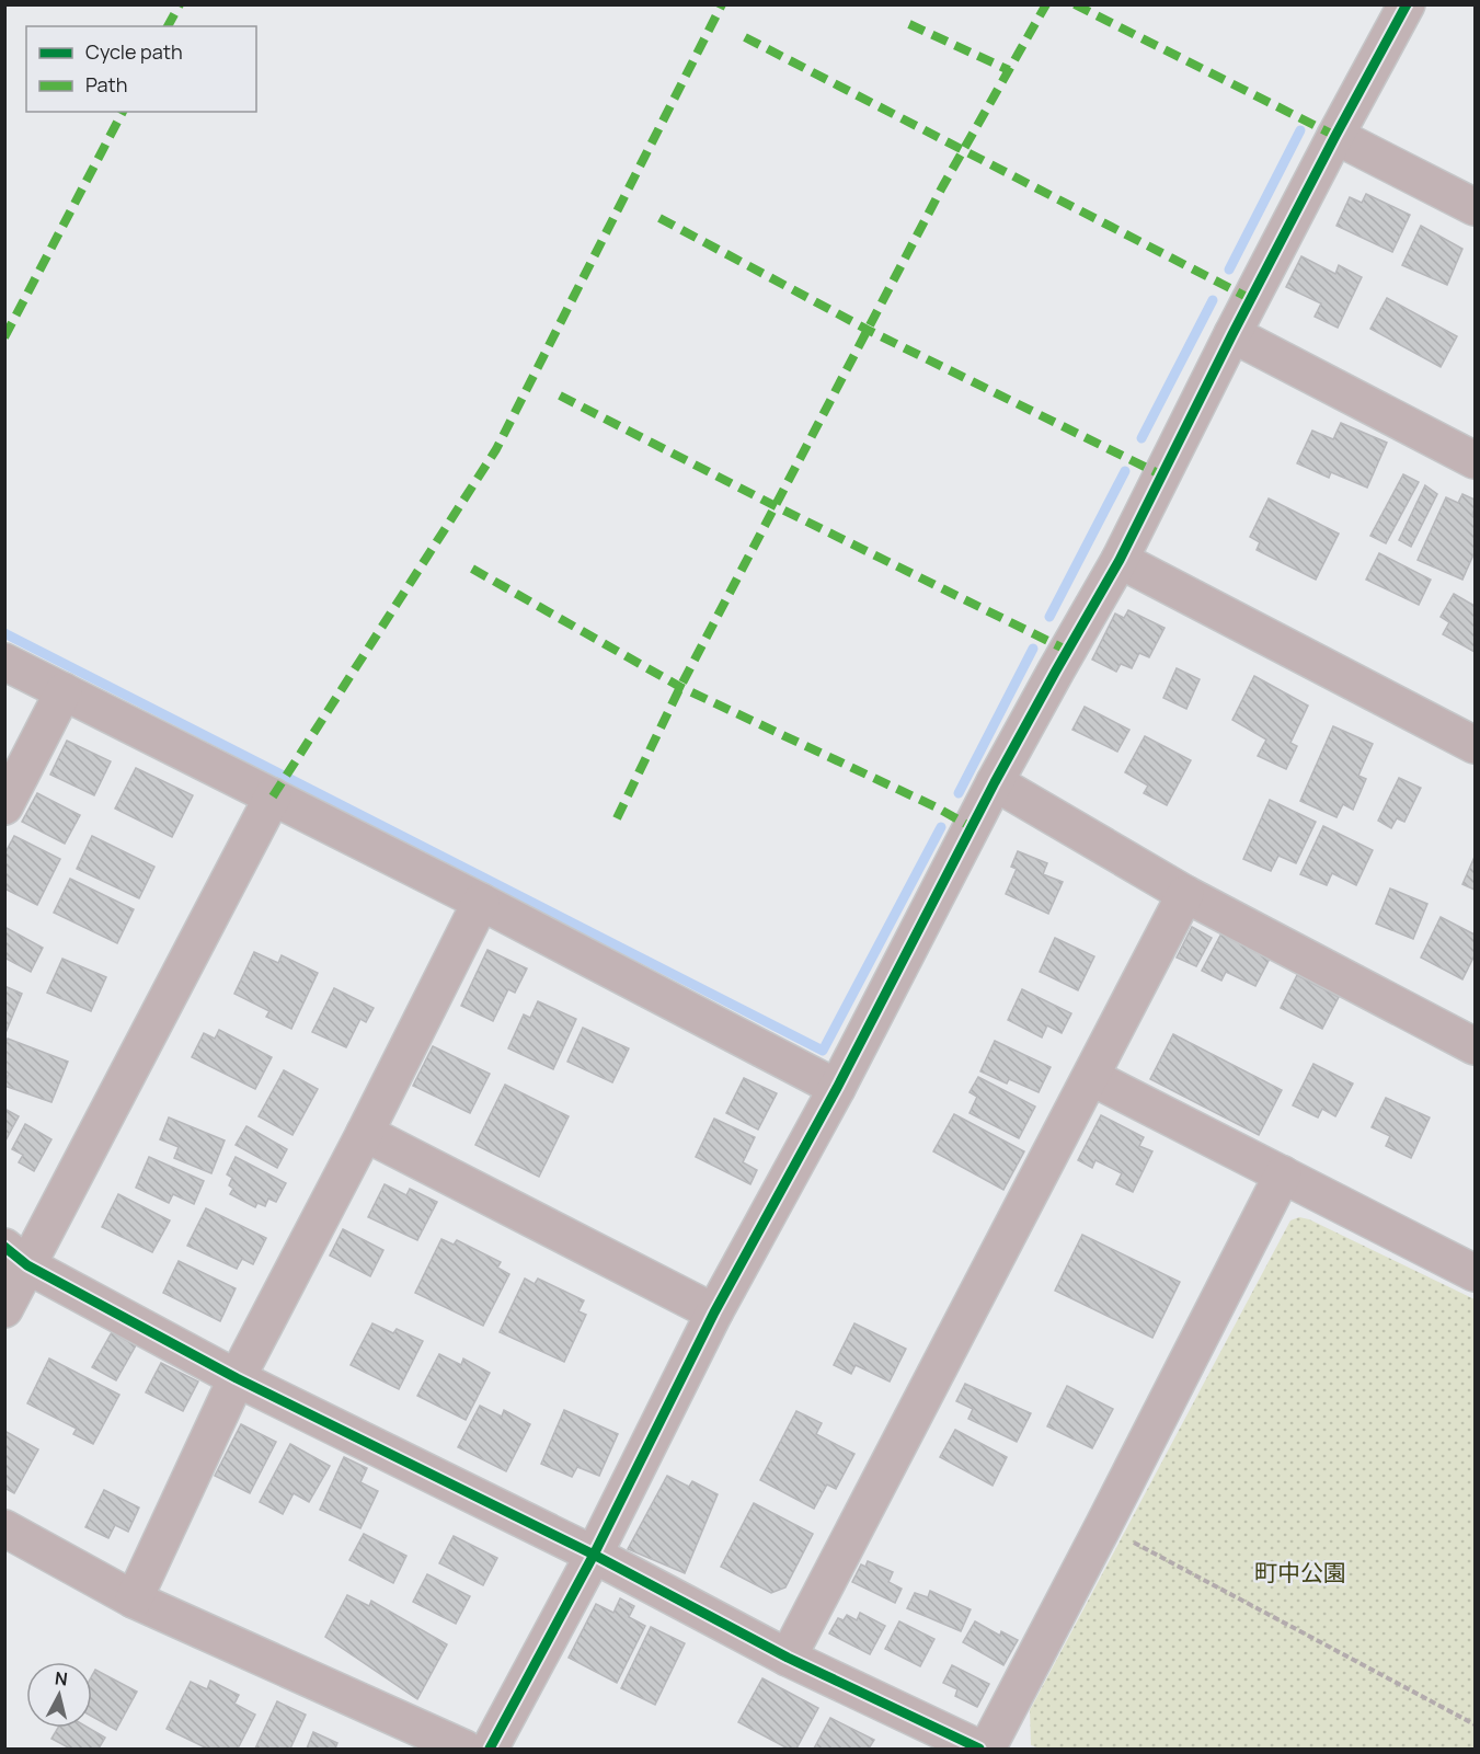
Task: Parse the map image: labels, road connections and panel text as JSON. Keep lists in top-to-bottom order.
{
  "parks": ["町中公園"],
  "legend": ["Cycle path", "Path"],
  "north": "top"
}
